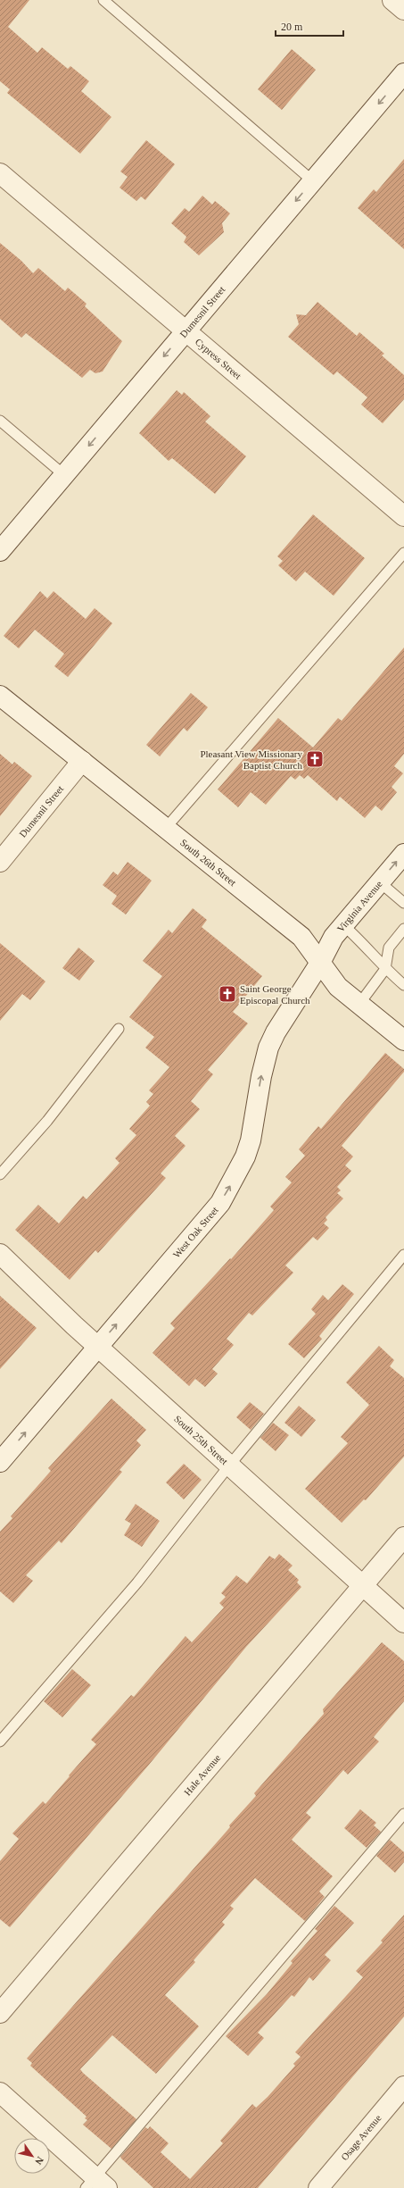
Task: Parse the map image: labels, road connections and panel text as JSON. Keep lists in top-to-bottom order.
{
  "streets": {
    "street": [
      "Dumesnil Street",
      "Cypress Street",
      "South 26th Street",
      "Virginia Avenue",
      "West Oak Street",
      "South 25th Street",
      "Hale Avenue",
      "Osage Avenue"
    ]
  },
  "crossings": [
    ["Dumesnil Street", "Cypress Street"],
    ["Dumesnil Street", "South 26th Street"],
    ["South 26th Street", "Virginia Avenue"],
    ["South 26th Street", "West Oak Street"],
    ["Virginia Avenue", "West Oak Street"],
    ["West Oak Street", "South 25th Street"],
    ["South 25th Street", "Hale Avenue"]
  ],
  "one_way": ["Dumesnil Street", "West Oak Street"],
  "places": {
    "church": ["Pleasant View Missionary Baptist Church", "Saint George Episcopal Church"]
  },
  "scale_bar": "20 m",
  "north": "bottom right"
}
